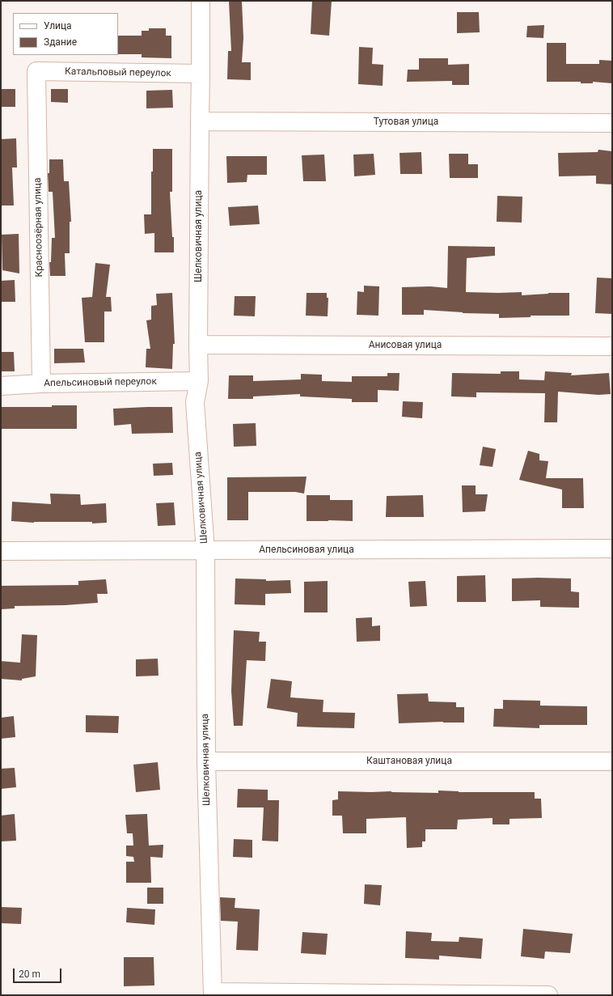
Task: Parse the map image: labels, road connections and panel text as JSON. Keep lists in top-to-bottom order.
{
  "streets": {
    "street": [
      "Катальповый переулок",
      "Тутовая улица",
      "Красноозёрная улица",
      "Шелковичная улица",
      "Анисовая улица",
      "Апельсиновый переулок",
      "Апельсиновая улица",
      "Каштановая улица"
    ]
  },
  "crossings": [
    ["Катальповый переулок", "Красноозёрная улица"],
    ["Катальповый переулок", "Шелковичная улица"],
    ["Тутовая улица", "Шелковичная улица"],
    ["Красноозёрная улица", "Апельсиновый переулок"],
    ["Шелковичная улица", "Анисовая улица"],
    ["Шелковичная улица", "Апельсиновый переулок"],
    ["Шелковичная улица", "Апельсиновая улица"],
    ["Шелковичная улица", "Каштановая улица"]
  ],
  "legend": ["Улица", "Здание"],
  "scale_bar": "20 m"
}
